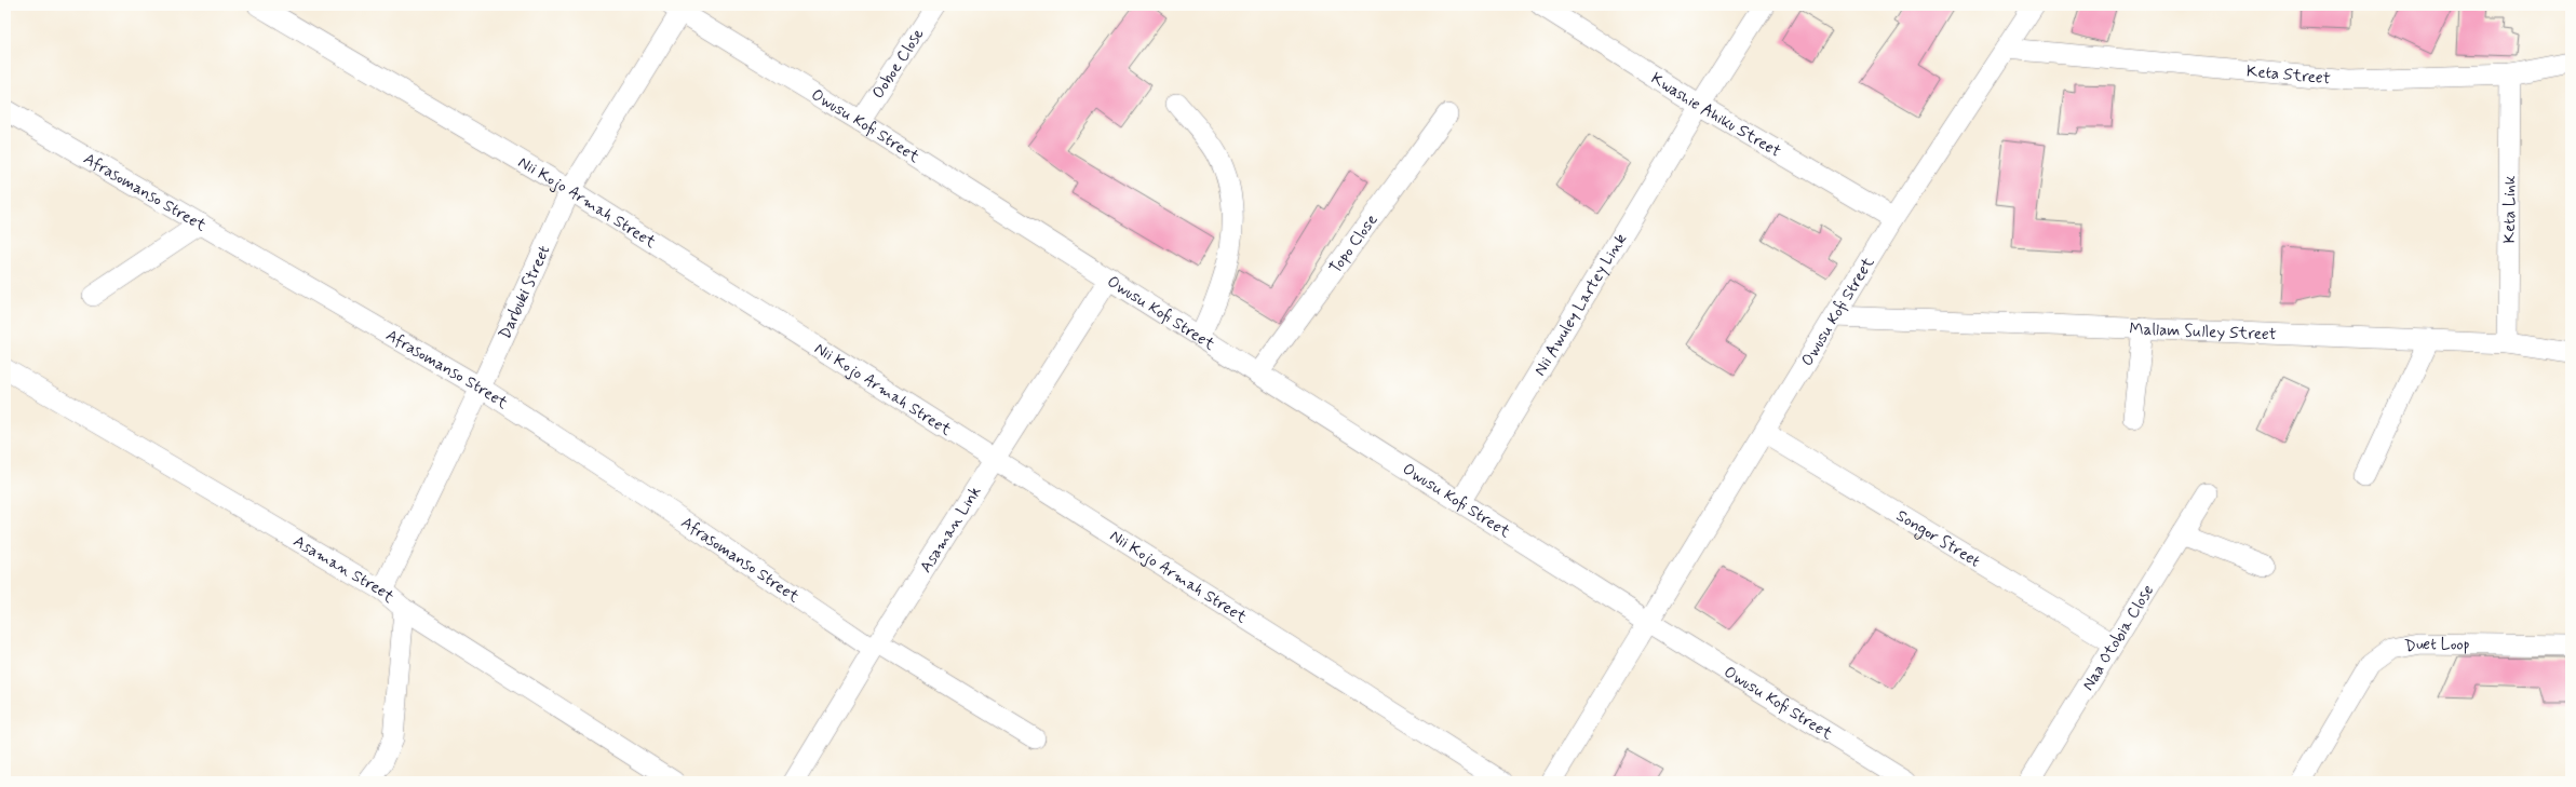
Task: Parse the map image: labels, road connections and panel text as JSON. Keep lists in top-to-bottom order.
{
  "streets": {
    "street": [
      "Ooboe Close",
      "Keta Street",
      "Kwashie Ahiku Street",
      "Owusu Kofi Street",
      "Afrasomanso Street",
      "Nii Kojo Armah Street",
      "Keta Link",
      "Topo Close",
      "Darbuki Street",
      "Nii Awuley Lartey Link",
      "Mallam Sulley Street",
      "Asaman Link",
      "Songor Street",
      "Asaman Street",
      "Naa Otobia Close",
      "Duet Loop"
    ]
  },
  "crossings": [
    ["Ooboe Close", "Owusu Kofi Street"],
    ["Keta Street", "Owusu Kofi Street"],
    ["Keta Street", "Keta Link"],
    ["Kwashie Ahiku Street", "Owusu Kofi Street"],
    ["Kwashie Ahiku Street", "Nii Awuley Lartey Link"],
    ["Owusu Kofi Street", "Topo Close"],
    ["Owusu Kofi Street", "Darbuki Street"],
    ["Owusu Kofi Street", "Nii Awuley Lartey Link"],
    ["Owusu Kofi Street", "Mallam Sulley Street"],
    ["Owusu Kofi Street", "Asaman Link"],
    ["Owusu Kofi Street", "Songor Street"],
    ["Afrasomanso Street", "Darbuki Street"],
    ["Afrasomanso Street", "Asaman Link"],
    ["Nii Kojo Armah Street", "Darbuki Street"],
    ["Nii Kojo Armah Street", "Asaman Link"],
    ["Keta Link", "Mallam Sulley Street"],
    ["Darbuki Street", "Asaman Street"],
    ["Songor Street", "Naa Otobia Close"]
  ]
}
